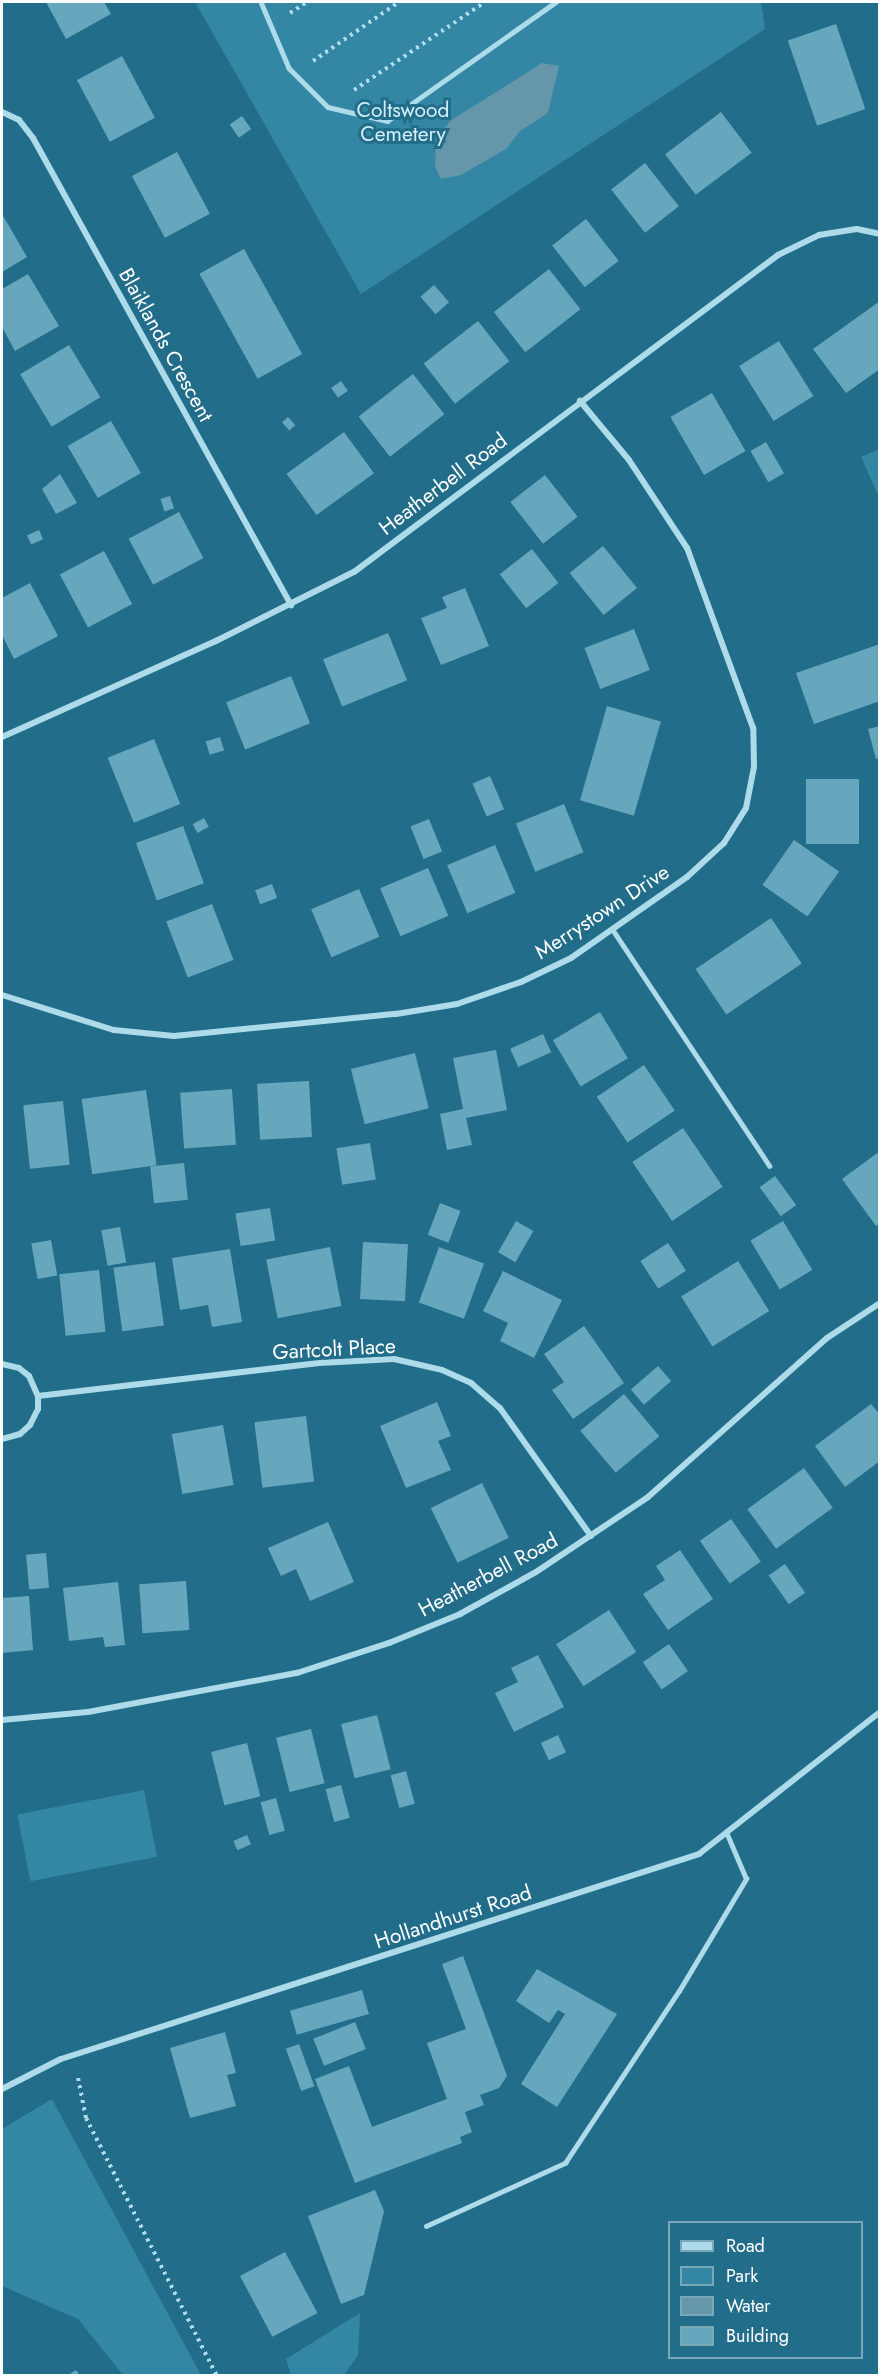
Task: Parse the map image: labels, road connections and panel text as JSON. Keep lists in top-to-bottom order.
{
  "streets": {
    "street": [
      "Blaiklands Crescent",
      "Heatherbell Road",
      "Merrystown Drive",
      "Gartcolt Place",
      "Hollandhurst Road"
    ]
  },
  "crossings": [
    ["Blaiklands Crescent", "Heatherbell Road"],
    ["Heatherbell Road", "Merrystown Drive"],
    ["Heatherbell Road", "Gartcolt Place"]
  ],
  "parks": ["Coltswood Cemetery"],
  "legend": [
    "Road",
    "Park",
    "Water",
    "Building"
  ]
}
